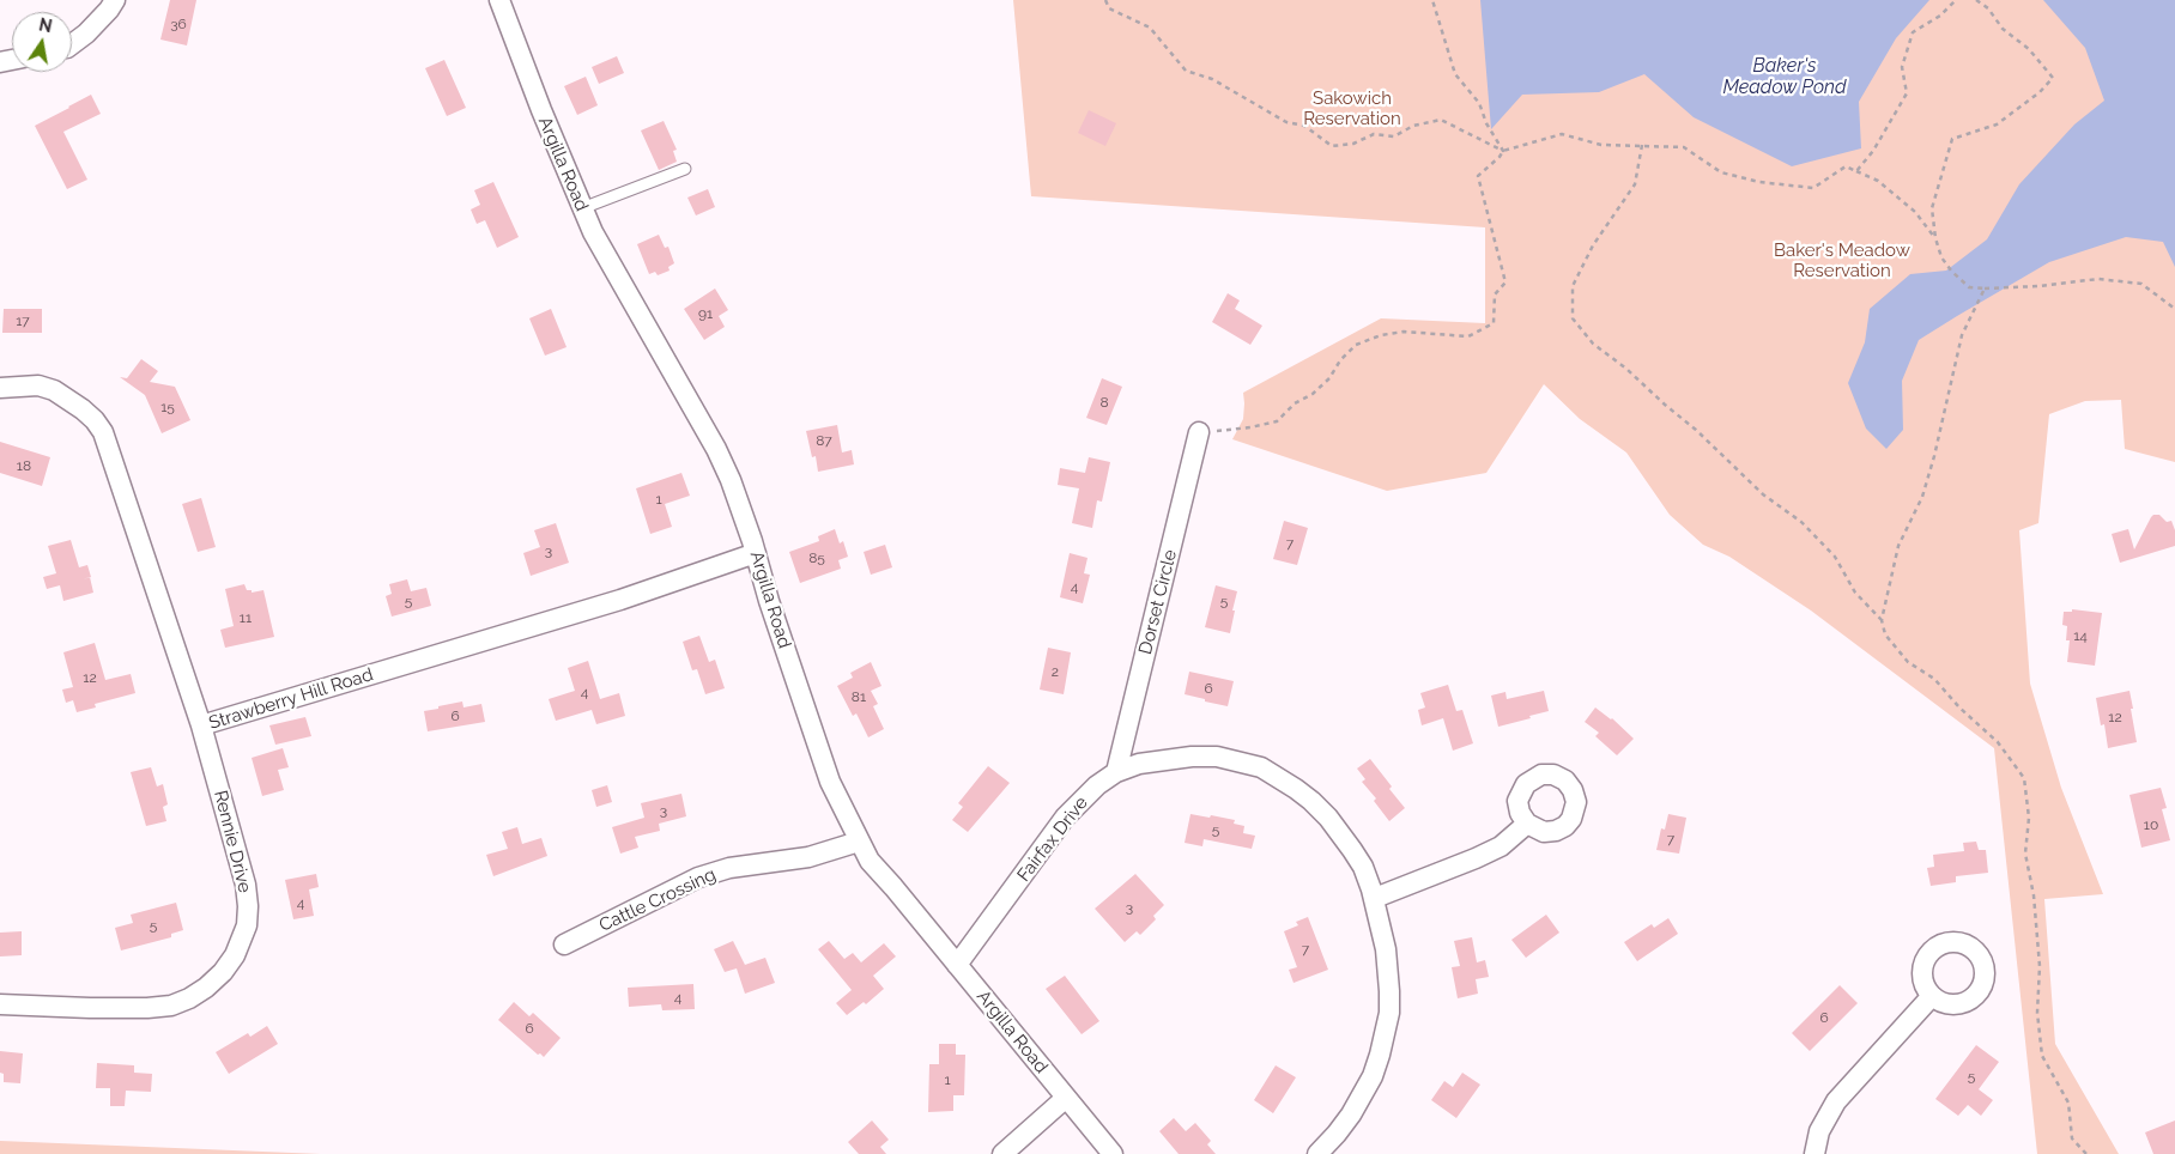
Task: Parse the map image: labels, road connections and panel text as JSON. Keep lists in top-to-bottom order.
{
  "streets": {
    "street": [
      "Argilla Road",
      "Dorset Circle",
      "Strawberry Hill Road",
      "Fairfax Drive",
      "Rennie Drive",
      "Cattle Crossing"
    ]
  },
  "crossings": [
    ["Argilla Road", "Strawberry Hill Road"],
    ["Argilla Road", "Fairfax Drive"],
    ["Argilla Road", "Cattle Crossing"],
    ["Dorset Circle", "Fairfax Drive"],
    ["Strawberry Hill Road", "Rennie Drive"]
  ],
  "water": ["Baker's Meadow Pond"],
  "parks": ["Sakowich Reservation", "Baker's Meadow Reservation"],
  "house_numbers": [
    "36",
    "91",
    "17",
    "8",
    "15",
    "87",
    "18",
    "1",
    "7",
    "3",
    "85",
    "4",
    "5",
    "5",
    "11",
    "14",
    "2",
    "12",
    "6",
    "4",
    "81",
    "6",
    "12",
    "3",
    "10",
    "5",
    "7",
    "4",
    "3",
    "5",
    "7",
    "4",
    "6",
    "6",
    "5",
    "1"
  ],
  "north": "top"
}
